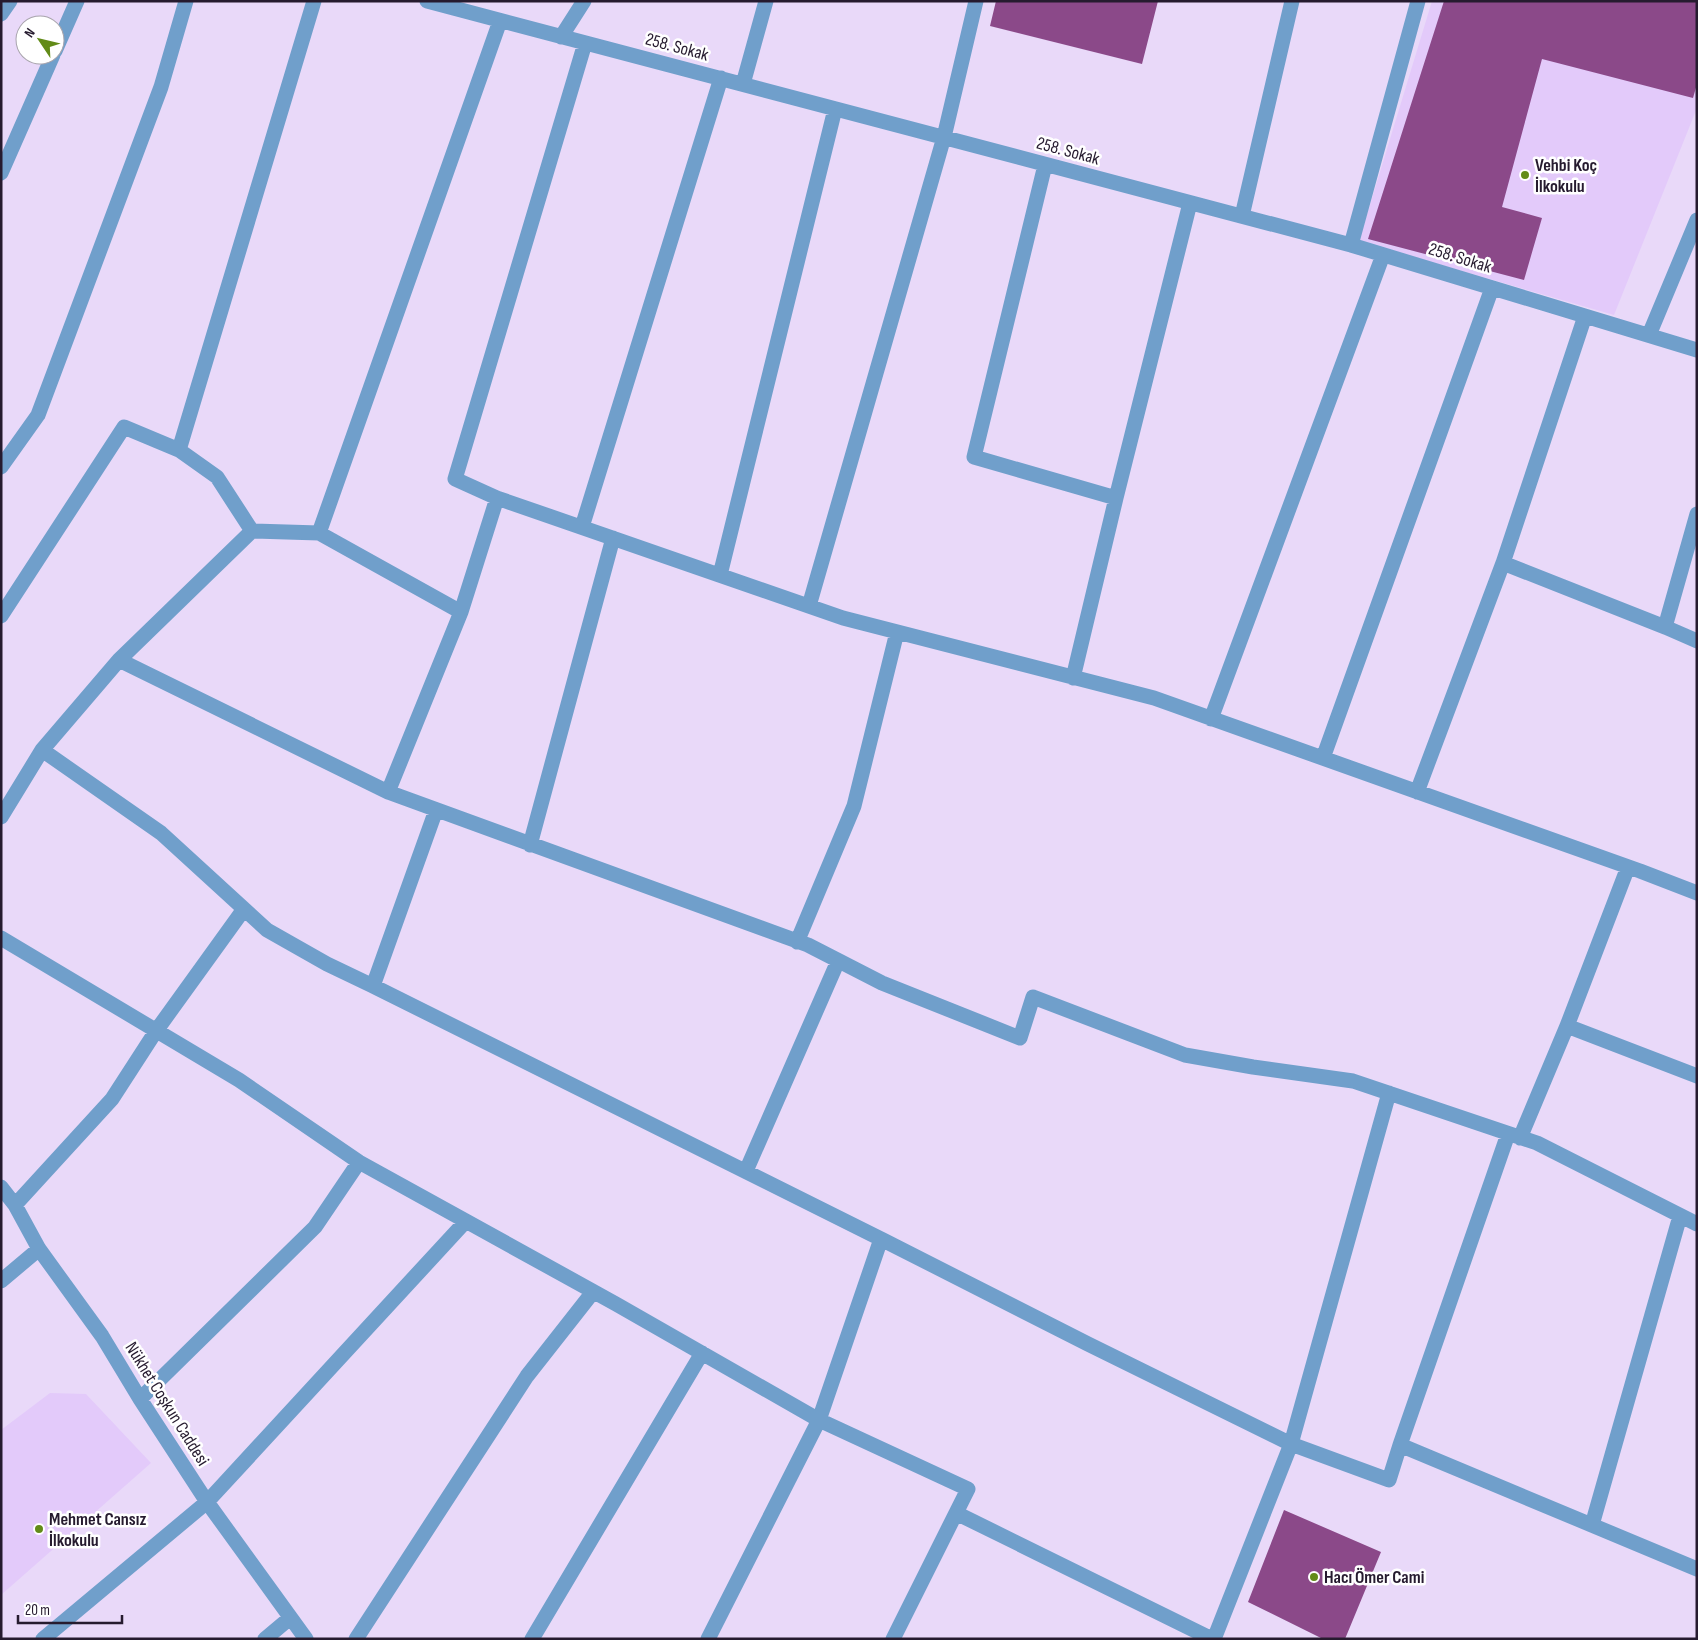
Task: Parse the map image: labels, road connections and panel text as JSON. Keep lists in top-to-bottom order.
{
  "streets": {
    "street": ["258. Sokak", "Nükhet Coşkun Caddesi"]
  },
  "places": ["Vehbi Koç İlkokulu", "Mehmet Cansız İlkokulu", "Hacı Ömer Cami"],
  "scale_bar": "20 m",
  "north": "top left"
}
